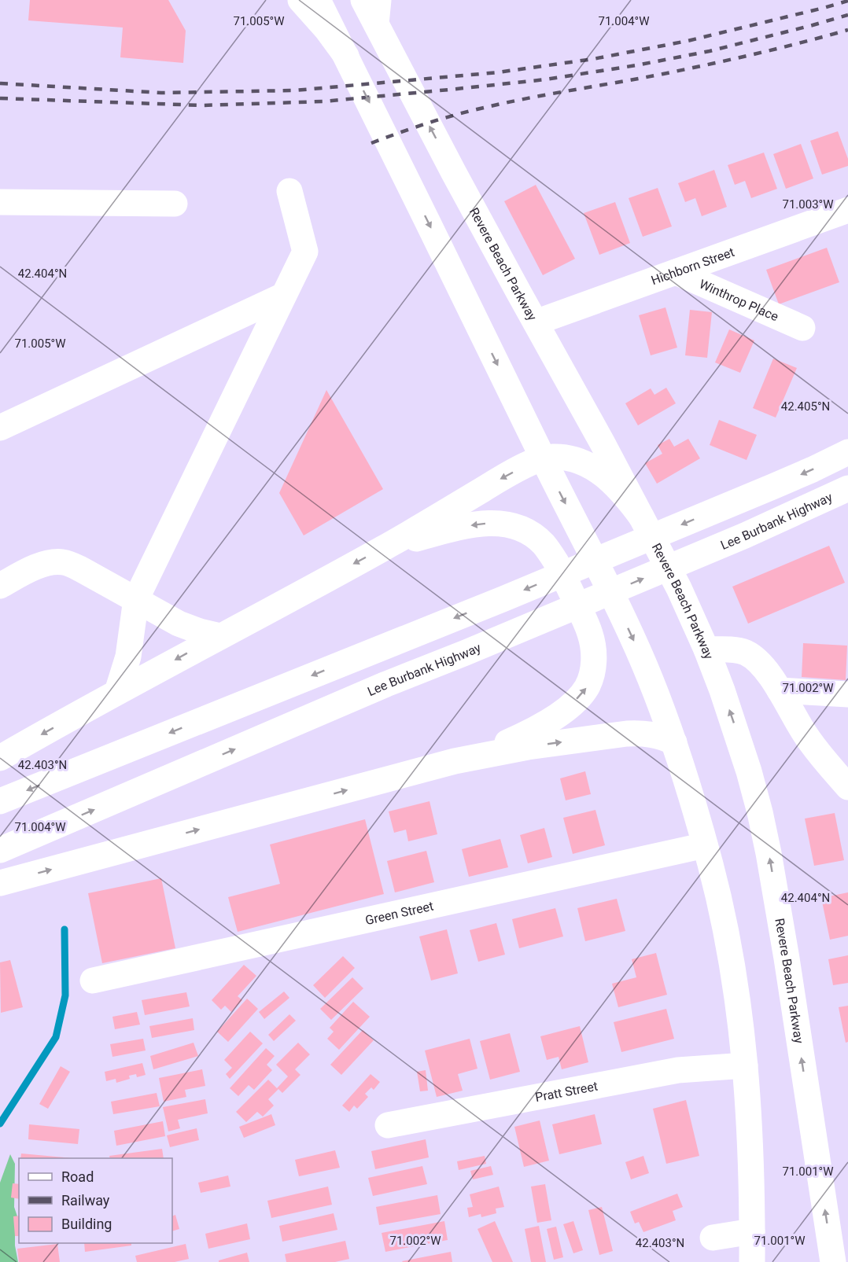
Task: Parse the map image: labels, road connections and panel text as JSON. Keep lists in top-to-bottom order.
{
  "streets": {
    "main road": [
      "Revere Beach Parkway",
      "Hichborn Street",
      "Winthrop Place",
      "Lee Burbank Highway",
      "Green Street",
      "Pratt Street"
    ]
  },
  "crossings": [
    ["Revere Beach Parkway", "Hichborn Street"],
    ["Hichborn Street", "Winthrop Place"]
  ],
  "legend": ["Road", "Railway", "Building"],
  "coordinates": [
    "71.005°W",
    "71.004°W",
    "71.003°W",
    "42.404°N",
    "42.405°N",
    "71.002°W",
    "42.403°N",
    "71.001°W"
  ]
}
